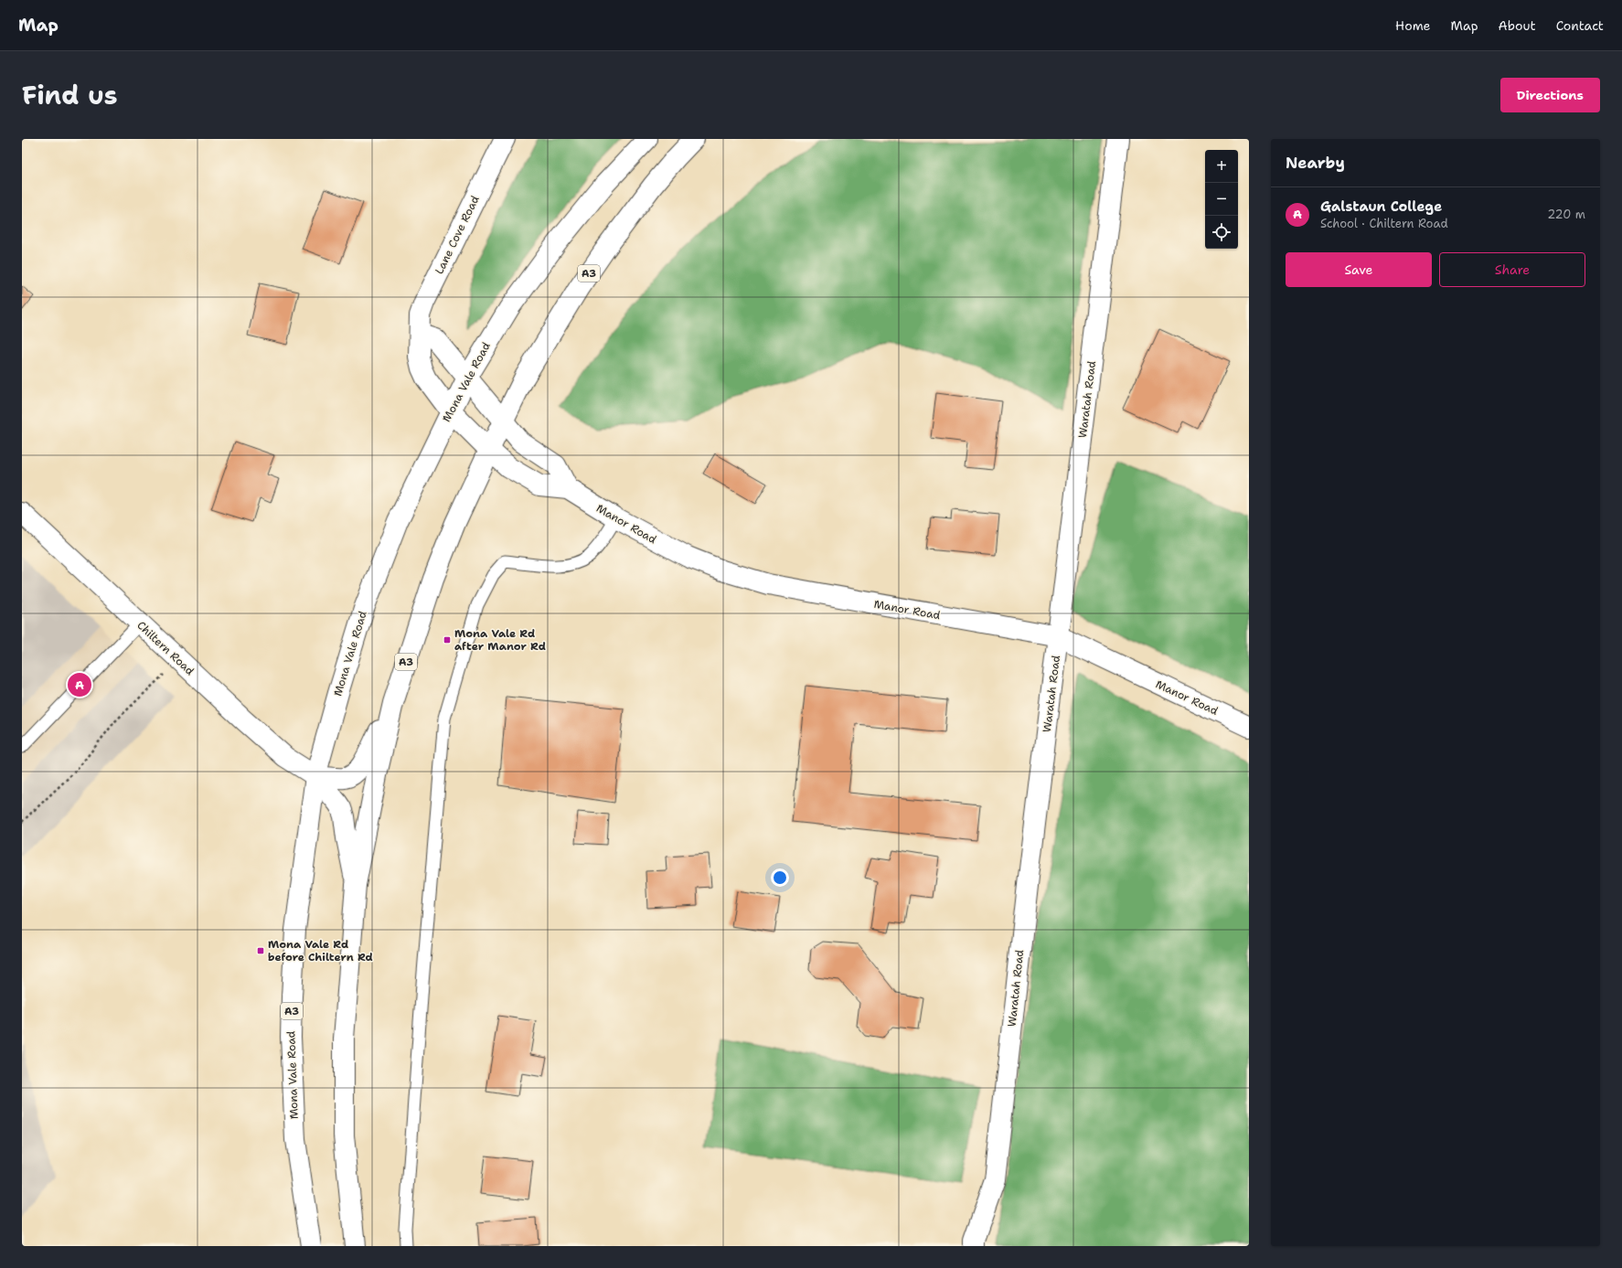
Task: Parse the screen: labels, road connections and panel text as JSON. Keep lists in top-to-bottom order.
{
  "streets": {
    "main road": [
      "Lane Cove Road",
      "A3",
      "Mona Vale Road",
      "Waratah Road",
      "Manor Road",
      "Chiltern Road"
    ]
  },
  "crossings": [
    ["Lane Cove Road", "A3"],
    ["Lane Cove Road", "Mona Vale Road"],
    ["Lane Cove Road", "Manor Road"],
    ["A3", "Manor Road"],
    ["Mona Vale Road", "Chiltern Road"],
    ["Waratah Road", "Manor Road"]
  ],
  "places": {
    "transit": ["Mona Vale Rd after Manor Rd", "Mona Vale Rd before Chiltern Rd"]
  },
  "page": {
    "header": "Map",
    "nav": [
      "Home",
      "Map",
      "About",
      "Contact"
    ],
    "title": "Find us",
    "buttons": [
      "Directions",
      ["Save", "Share"]
    ],
    "heading": "Nearby",
    "map_buttons": ["+", "−"],
    "list": [
      {
        "mark": "A",
        "name": "Galstaun College",
        "note": "School · Chiltern Road",
        "value": "220 m"
      }
    ],
    "pins": "A"
  }
}
